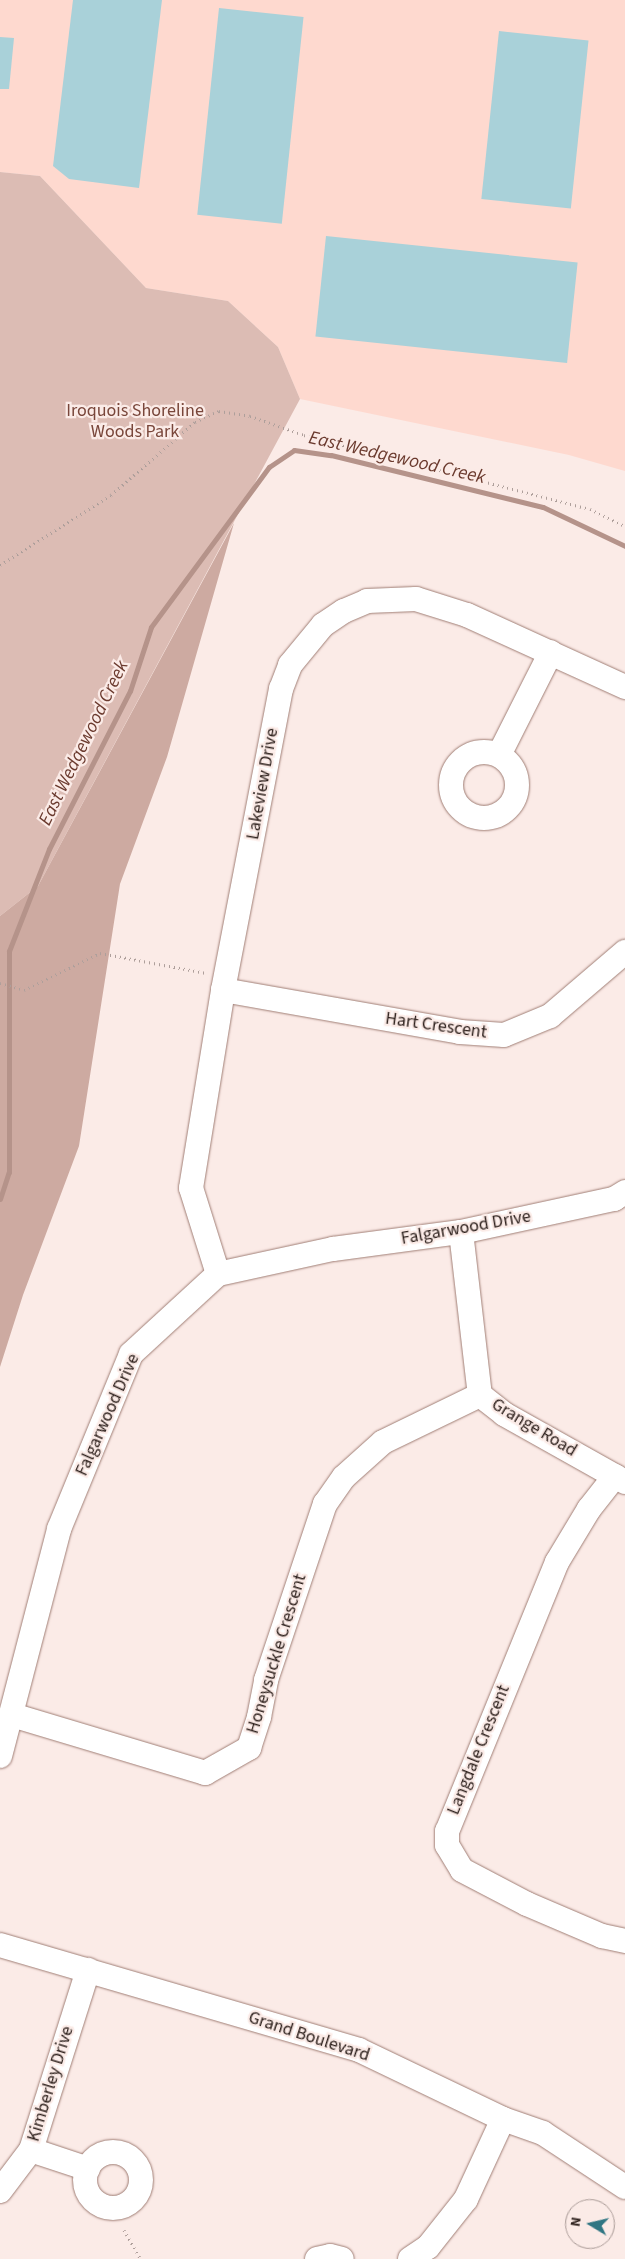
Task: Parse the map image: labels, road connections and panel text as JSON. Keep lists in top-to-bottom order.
{
  "streets": {
    "street": [
      "Lakeview Drive",
      "Hart Crescent",
      "Falgarwood Drive",
      "Grange Road",
      "Honeysuckle Crescent",
      "Langdale Crescent",
      "Grand Boulevard",
      "Kimberley Drive"
    ]
  },
  "crossings": [
    ["Lakeview Drive", "Hart Crescent"],
    ["Lakeview Drive", "Falgarwood Drive"],
    ["Falgarwood Drive", "Grange Road"],
    ["Falgarwood Drive", "Honeysuckle Crescent"],
    ["Grange Road", "Honeysuckle Crescent"],
    ["Grange Road", "Langdale Crescent"],
    ["Grand Boulevard", "Kimberley Drive"]
  ],
  "water": ["East Wedgewood Creek"],
  "parks": ["Iroquois Shoreline Woods Park"],
  "north": "left"
}
